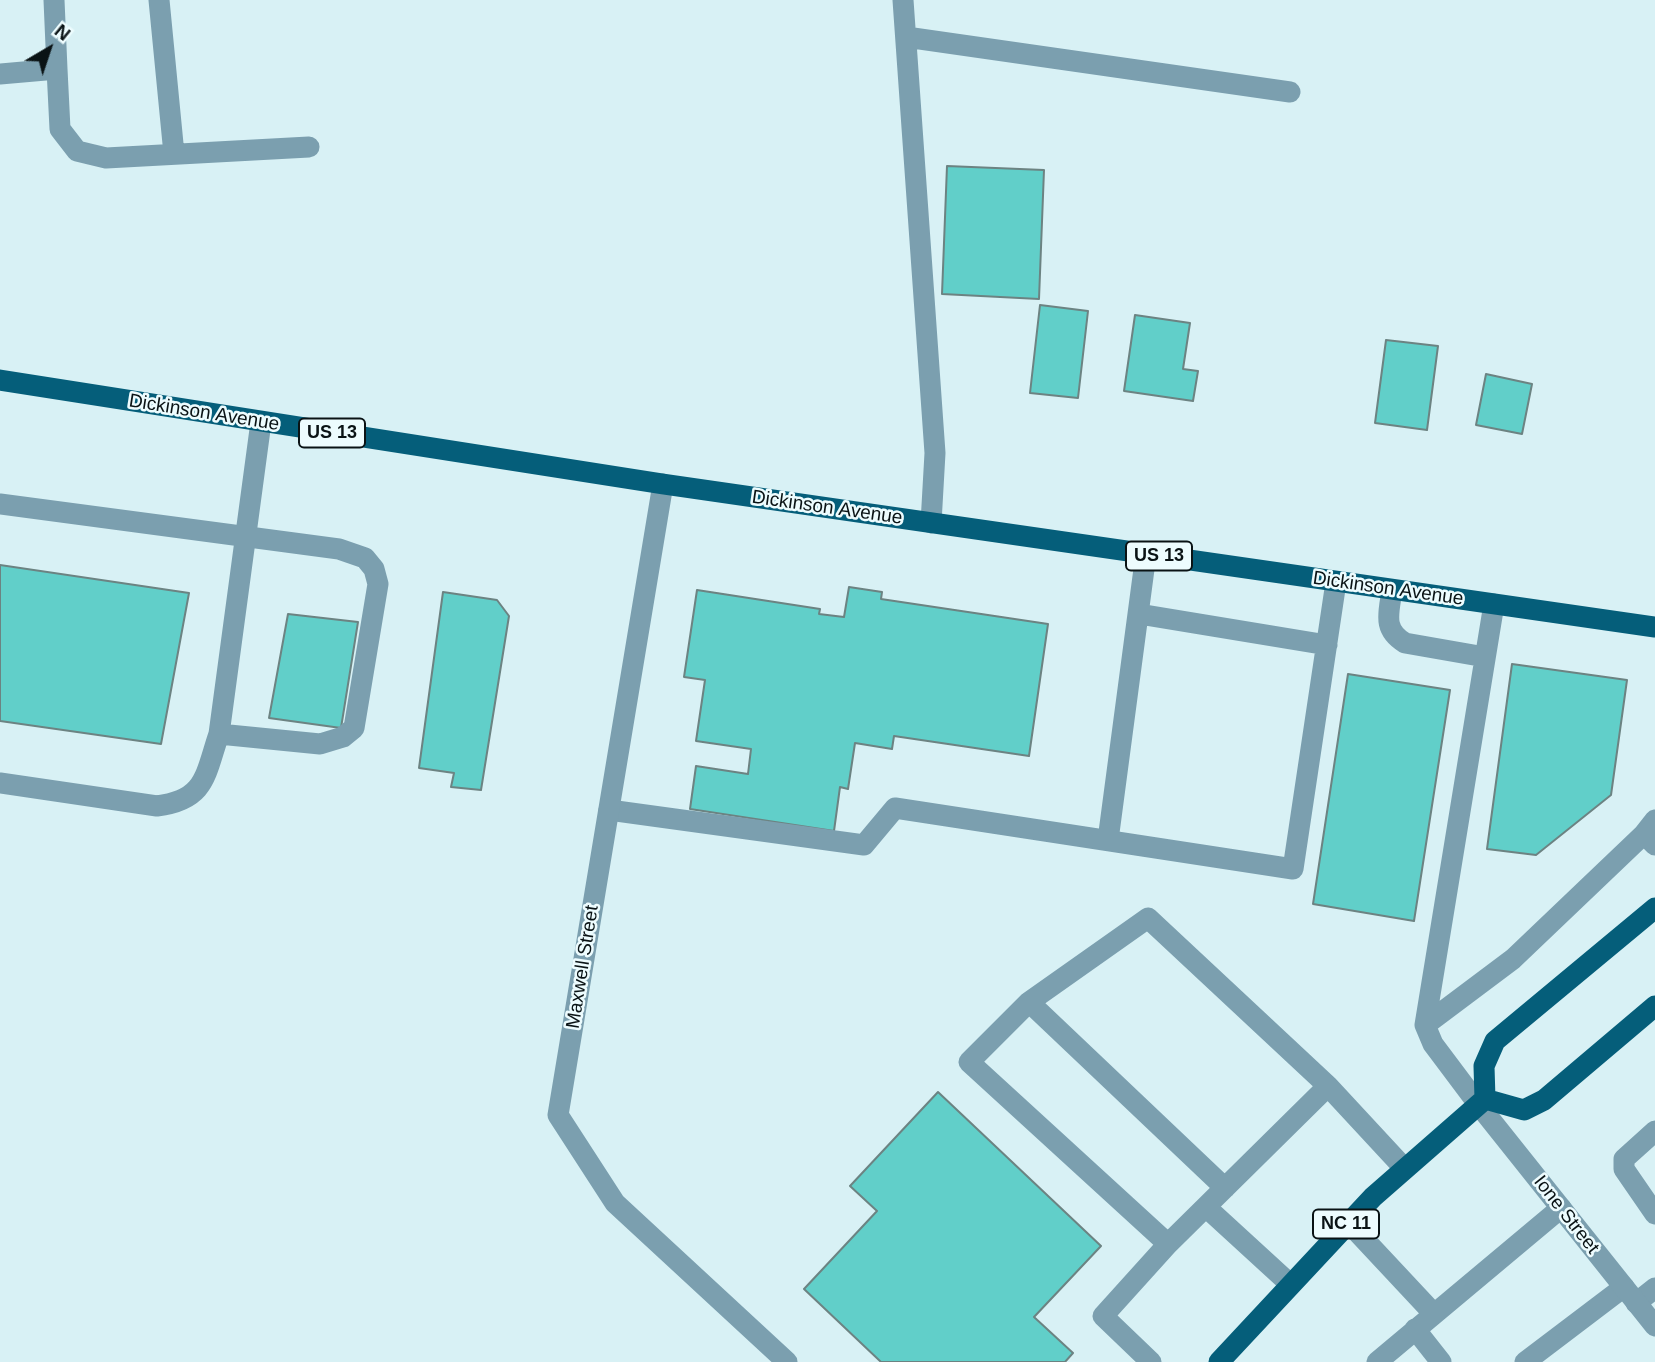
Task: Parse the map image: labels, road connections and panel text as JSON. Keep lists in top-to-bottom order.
{
  "streets": {
    "main road": ["Dickinson Avenue", "US 13", "NC 11"],
    "street": ["Maxwell Street", "Ione Street"]
  },
  "crossings": [
    ["Dickinson Avenue", "Maxwell Street"],
    ["Ione Street", "NC 11"]
  ],
  "north": "top right"
}
